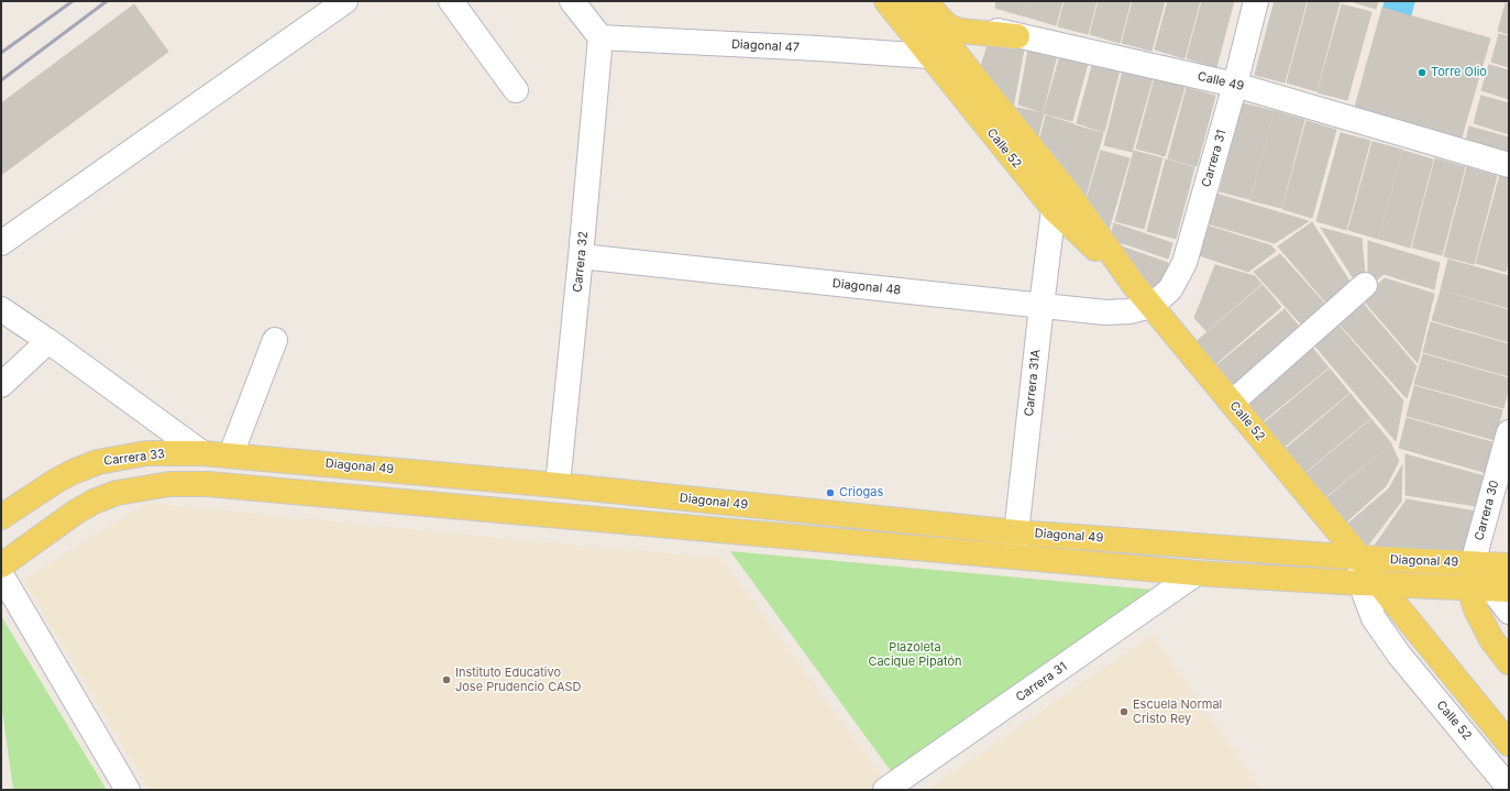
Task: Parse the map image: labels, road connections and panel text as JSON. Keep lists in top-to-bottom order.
{
  "streets": {
    "main road": ["Calle 52", "Carrera 33", "Diagonal 49"],
    "street": [
      "Diagonal 47",
      "Calle 49",
      "Carrera 31",
      "Carrera 32",
      "Diagonal 48",
      "Carrera 31A",
      "Carrera 30"
    ]
  },
  "crossings": [
    ["Diagonal 47", "Calle 52"],
    ["Diagonal 47", "Carrera 32"],
    ["Calle 49", "Carrera 31"],
    ["Calle 52", "Carrera 31"],
    ["Calle 52", "Diagonal 48"],
    ["Calle 52", "Carrera 31A"],
    ["Calle 52", "Diagonal 49"],
    ["Carrera 31", "Diagonal 48"],
    ["Carrera 31", "Diagonal 49"],
    ["Carrera 32", "Diagonal 48"],
    ["Carrera 32", "Diagonal 49"],
    ["Diagonal 48", "Carrera 31A"],
    ["Carrera 31A", "Diagonal 49"],
    ["Carrera 33", "Diagonal 49"],
    ["Diagonal 49", "Carrera 30"]
  ],
  "parks": ["Plazoleta Cacique Pipatón"],
  "places": [
    "Torre Olio",
    "Criogas",
    "Instituto Educativo Jose Prudencio CASD",
    "Escuela Normal Cristo Rey"
  ]
}
